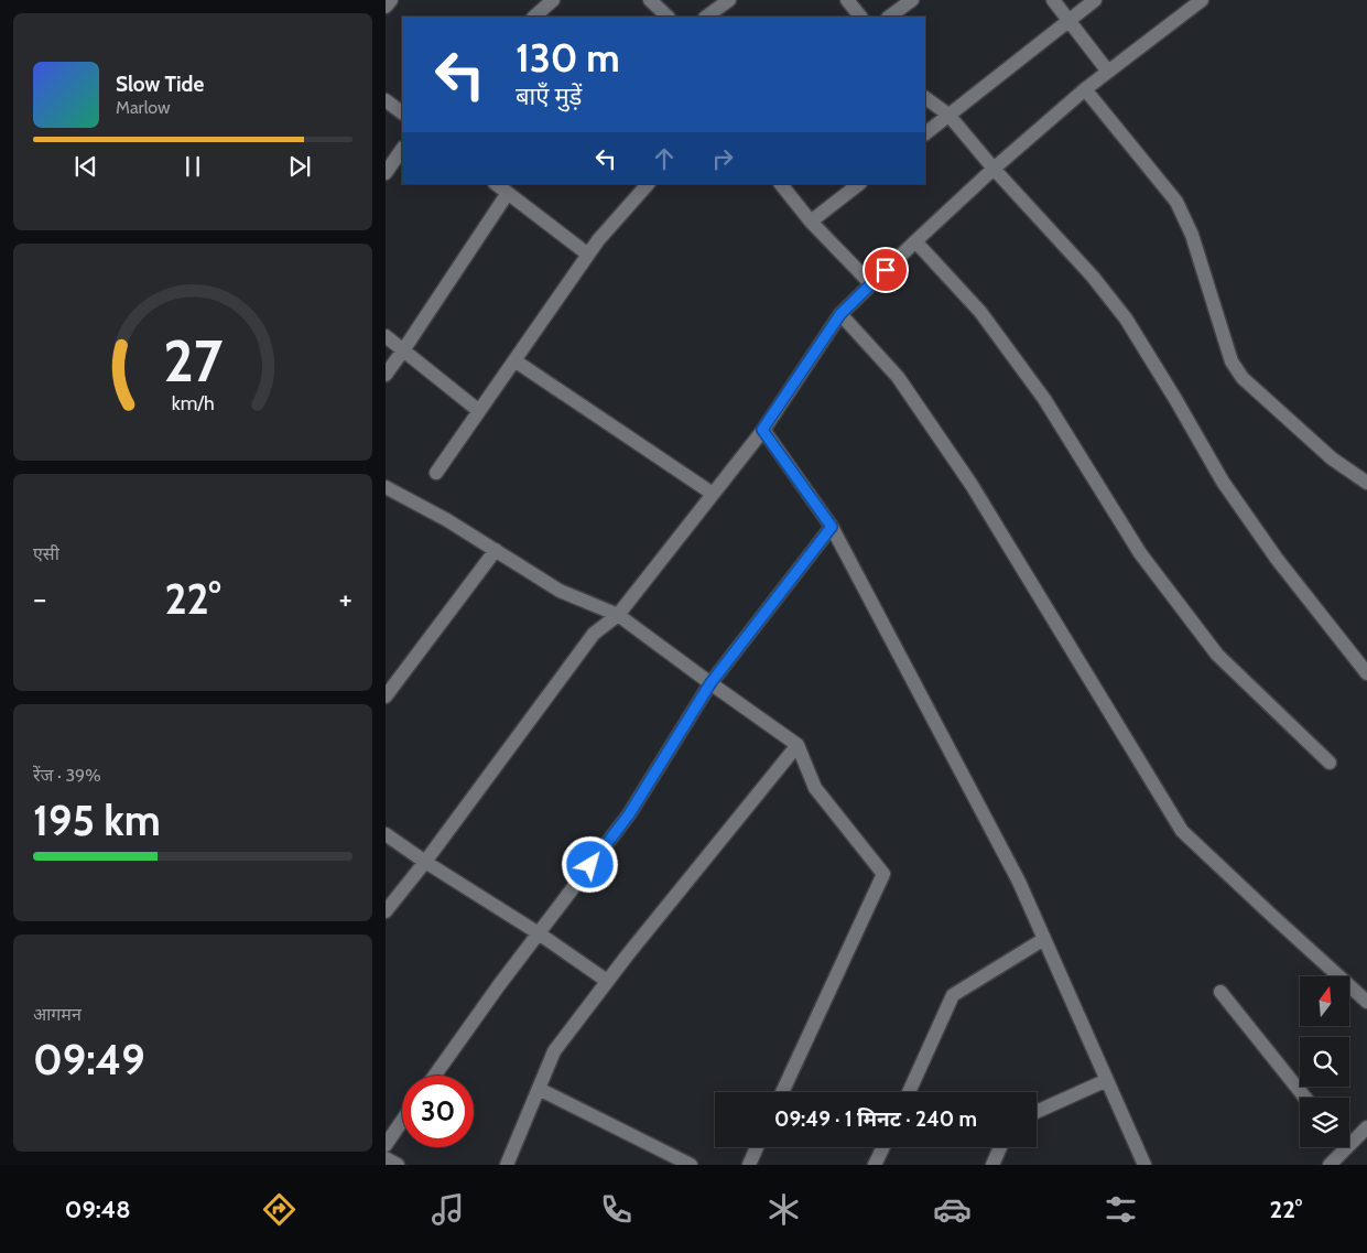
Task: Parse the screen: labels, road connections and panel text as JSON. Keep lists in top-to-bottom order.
{
  "north": "top",
  "page": {
    "turn": ["130 m", "बाएँ मुड़ें"],
    "song": ["Slow Tide", "Marlow"],
    "tile": [
      "एसी",
      ["रेंज · 39%", "195 km"],
      ["आगमन", "09:49"]
    ],
    "heat": ["−", "22°", "+"],
    "limit": "30",
    "trip": "09:49 · 1 मिनट · 240 m",
    "tabs": ["09:48", "22°"],
    "gauge": ["27", "km/h"]
  }
}
